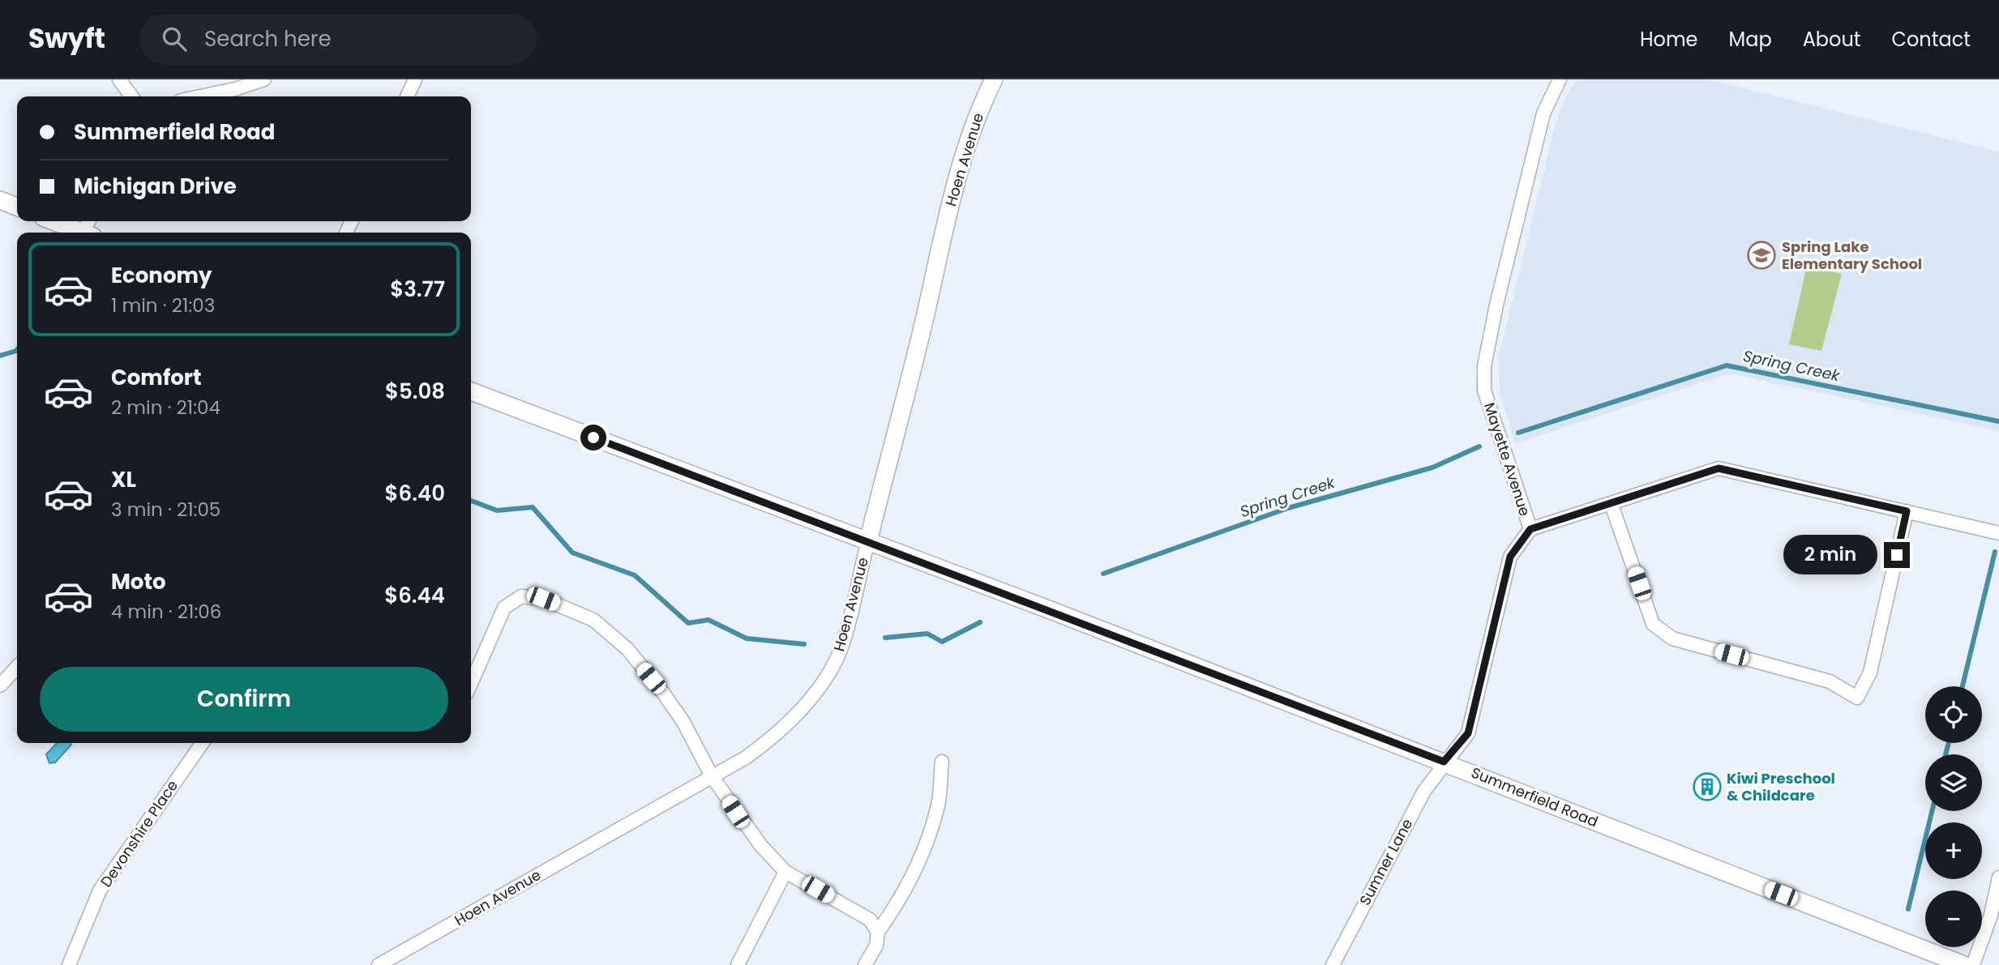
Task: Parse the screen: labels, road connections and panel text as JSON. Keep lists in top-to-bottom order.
{
  "streets": {
    "street": [
      "Hoen Avenue",
      "Mayette Avenue",
      "Summerfield Road",
      "Devonshire Place",
      "Sumner Lane"
    ]
  },
  "crossings": [
    ["Hoen Avenue", "Summerfield Road"],
    ["Mayette Avenue", "Summerfield Road"],
    ["Mayette Avenue", "Sumner Lane"],
    ["Summerfield Road", "Sumner Lane"]
  ],
  "water": ["Spring Creek"],
  "places": {
    "school or university": ["Spring Lake Elementary School"],
    "building": ["Kiwi Preschool & Childcare"]
  },
  "page": {
    "header": "Swyft",
    "search": "Search here",
    "nav": [
      "Home",
      "Map",
      "About",
      "Contact"
    ],
    "banner": ["Summerfield Road", "Michigan Drive"],
    "list": [
      {
        "name": "Economy",
        "note": "1 min · 21:03",
        "value": "$3.77"
      },
      {
        "name": "Comfort",
        "note": "2 min · 21:04",
        "value": "$5.08"
      },
      {
        "name": "XL",
        "note": "3 min · 21:05",
        "value": "$6.40"
      },
      {
        "name": "Moto",
        "note": "4 min · 21:06",
        "value": "$6.44"
      }
    ],
    "bubble": "2 min",
    "buttons": "Confirm",
    "map_buttons": ["+", "−"]
  }
}
